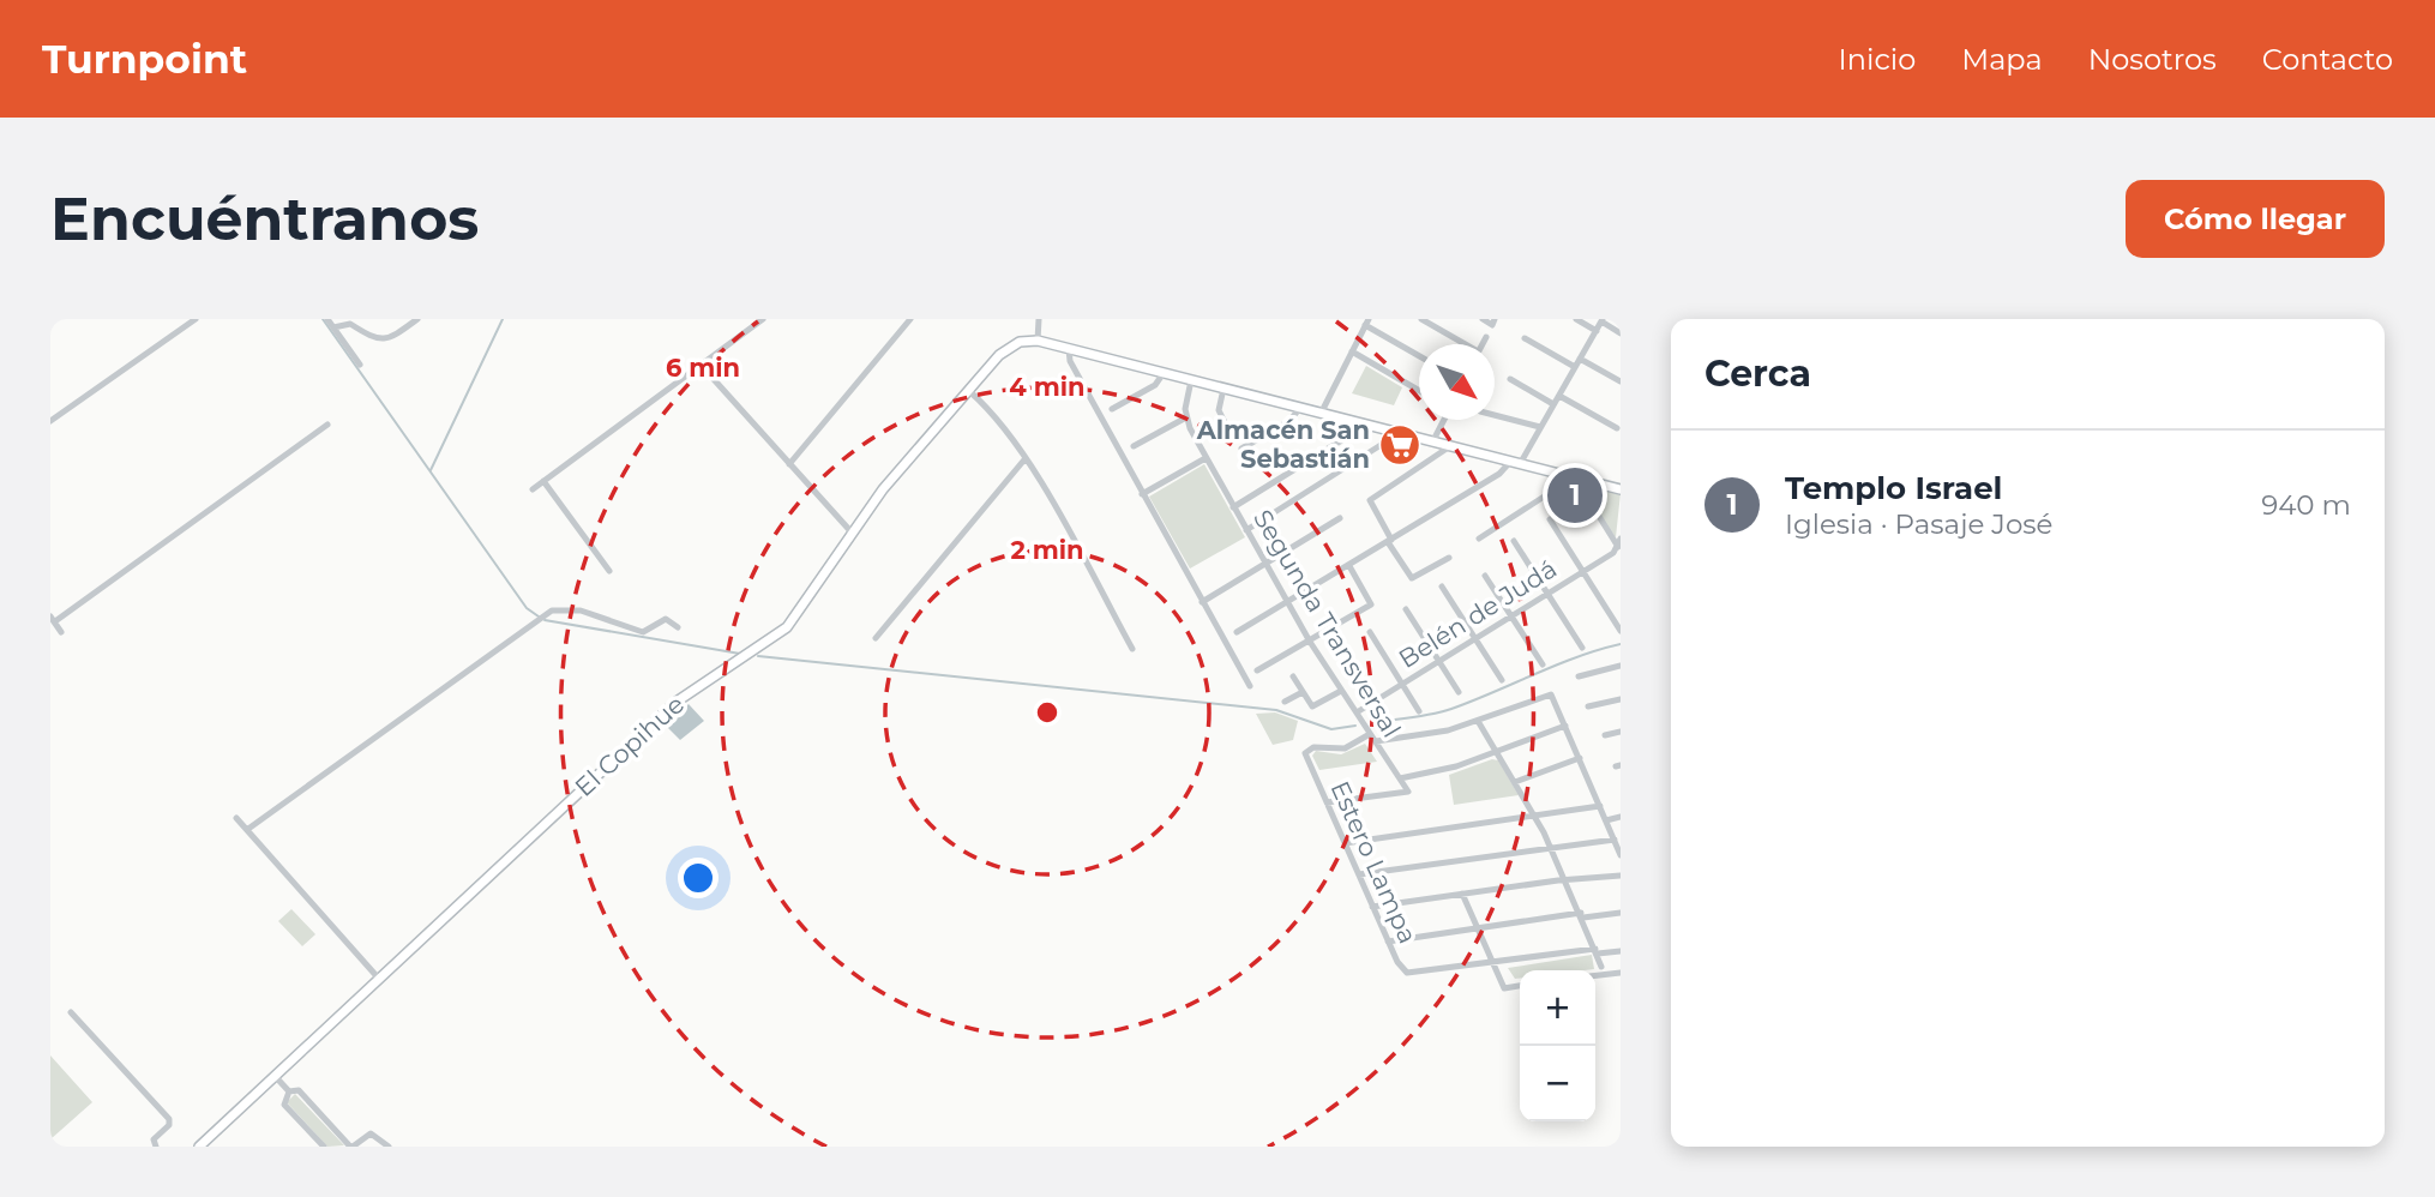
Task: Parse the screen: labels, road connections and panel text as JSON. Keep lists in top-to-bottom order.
{
  "streets": {
    "main road": ["El Copihue"],
    "street": ["Belén de Judá", "Segunda Transversal", "Estero Lampa"]
  },
  "crossings": [
    ["Belén de Judá", "Segunda Transversal"],
    ["Segunda Transversal", "Estero Lampa"]
  ],
  "places": {
    "supermarket": ["Almacén San Sebastián"]
  },
  "north": "bottom right",
  "page": {
    "header": "Turnpoint",
    "nav": [
      "Inicio",
      "Mapa",
      "Nosotros",
      "Contacto"
    ],
    "buttons": "Cómo llegar",
    "title": "Encuéntranos",
    "heading": "Cerca",
    "list": [
      {
        "mark": "1",
        "name": "Templo Israel",
        "note": "Iglesia · Pasaje José",
        "value": "940 m"
      }
    ],
    "pins": "1",
    "map_buttons": ["+", "−"]
  },
  "rings": ["6 min", "4 min", "2 min"]
}
